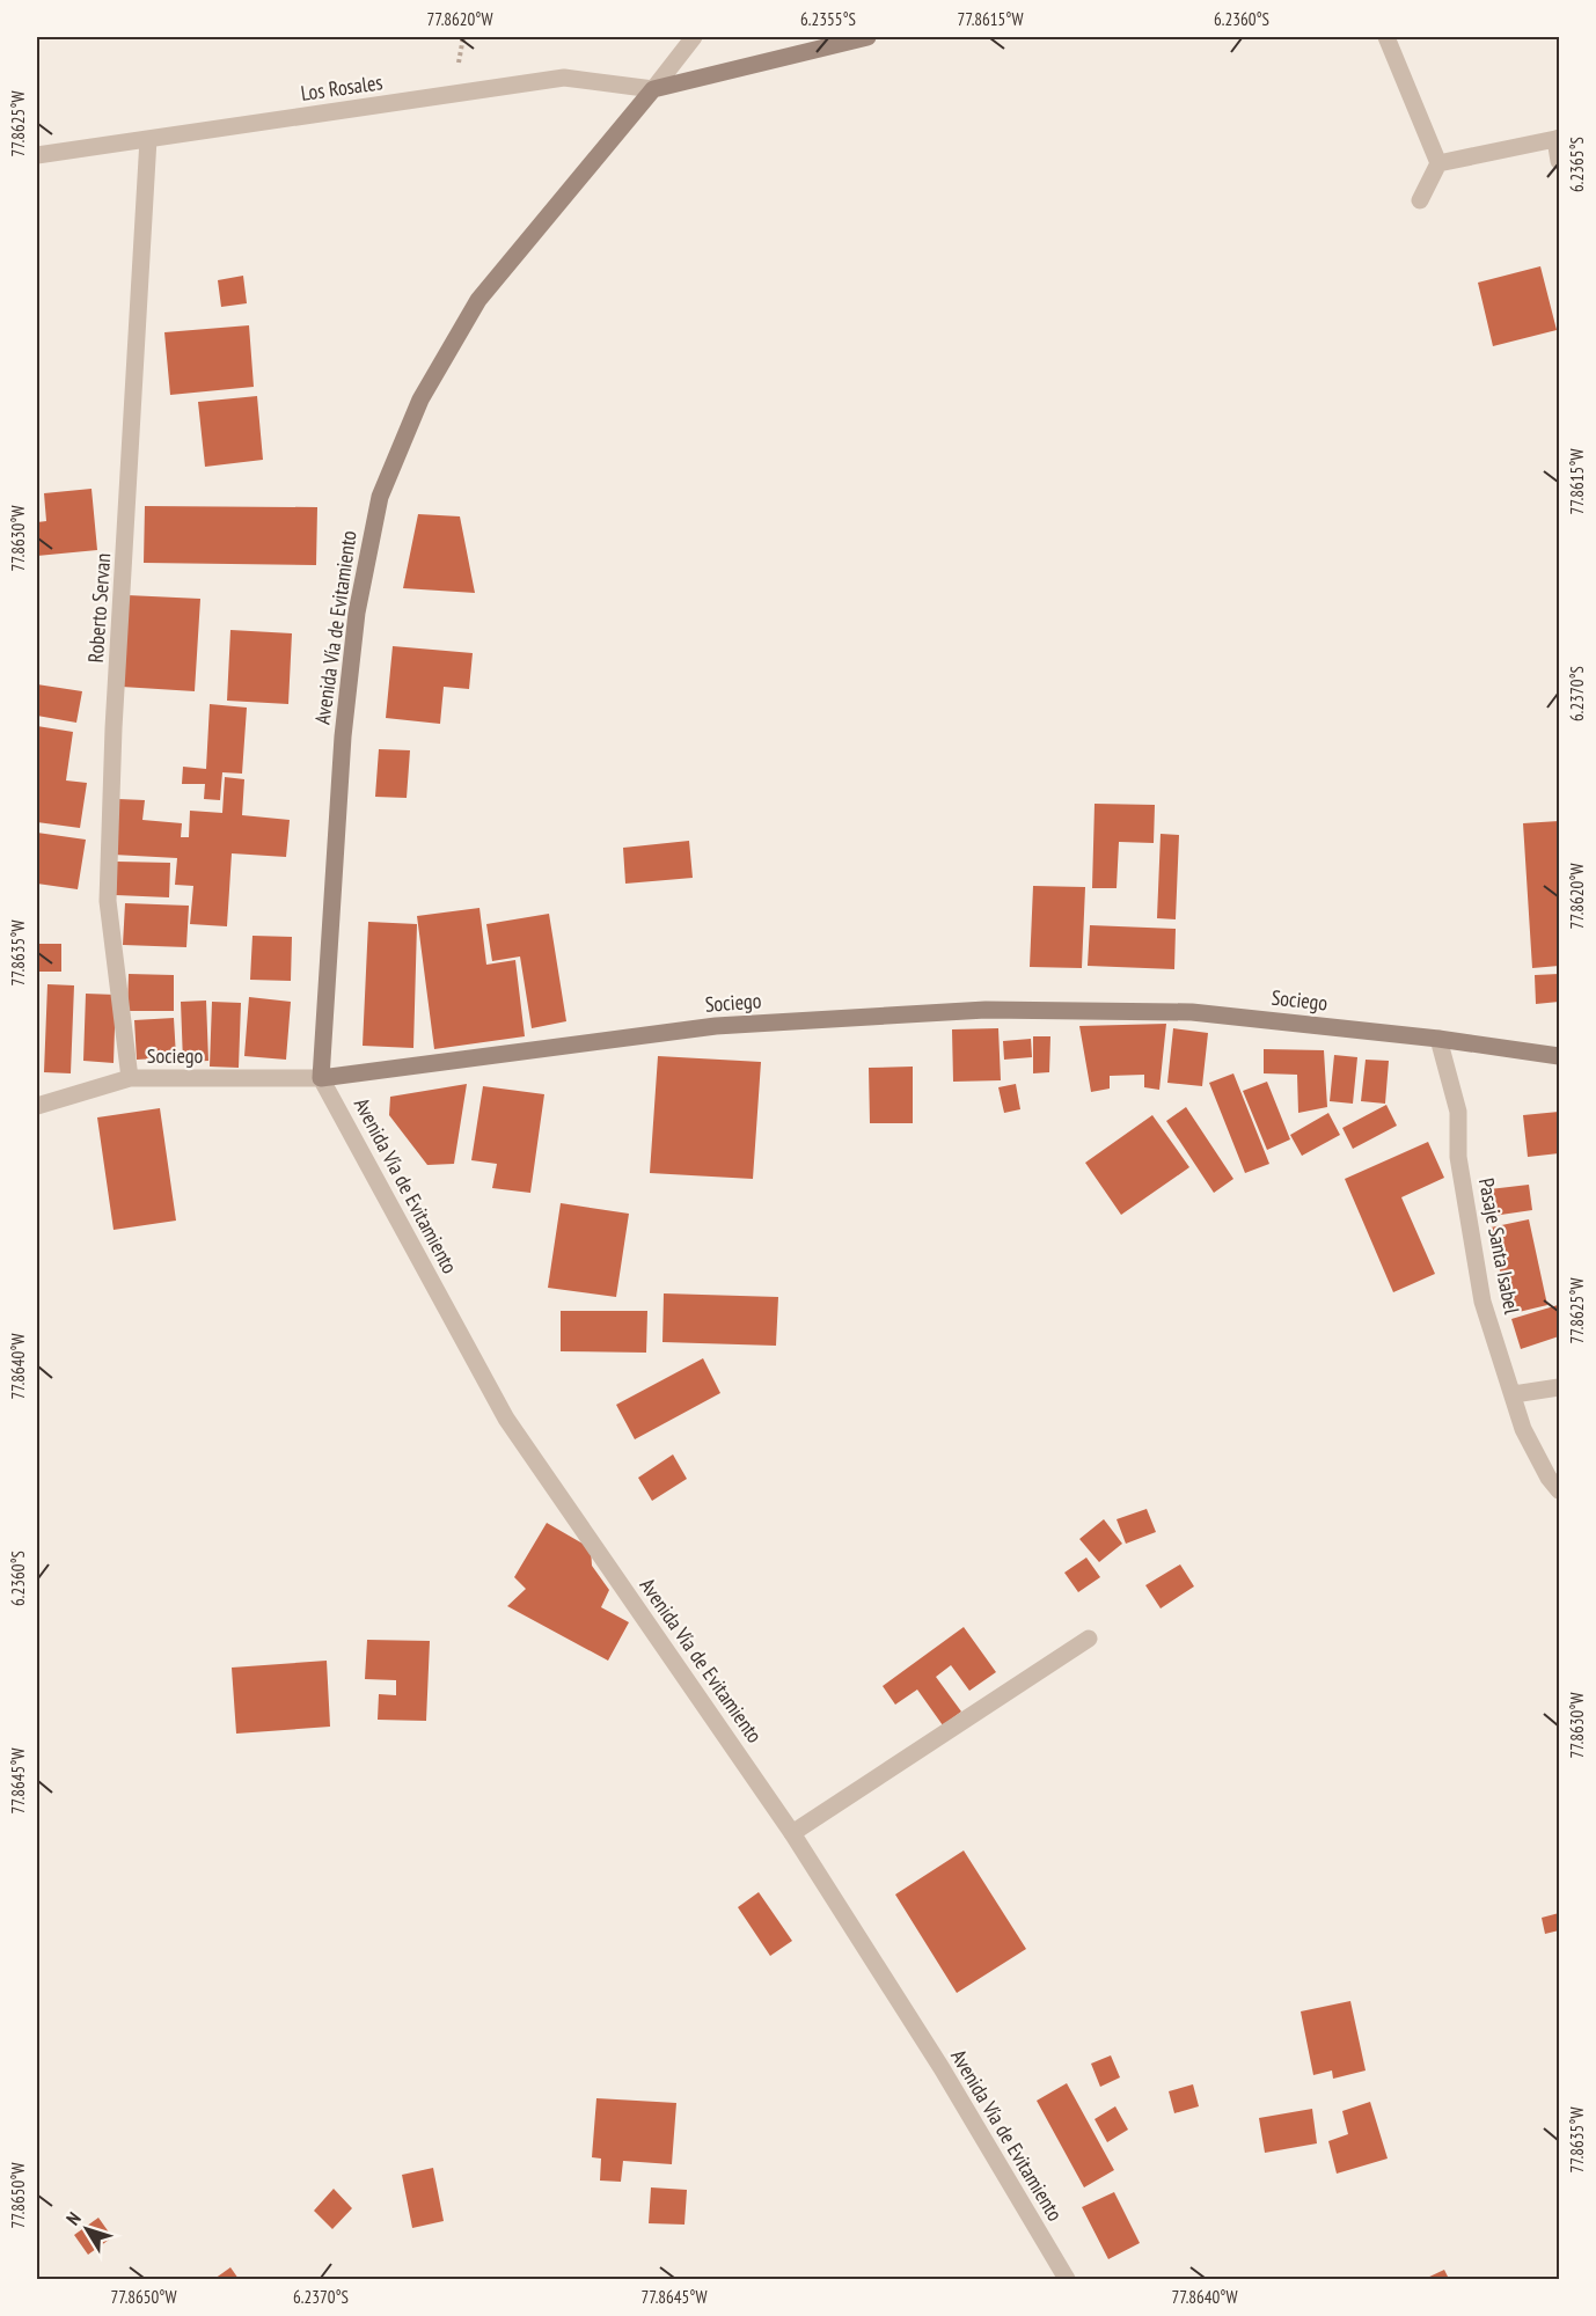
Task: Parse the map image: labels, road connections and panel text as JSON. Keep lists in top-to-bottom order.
{
  "streets": {
    "main road": ["Avenida Vía de Evitamiento", "Sociego"],
    "street": ["Los Rosales", "Roberto Servan", "Pasaje Santa Isabel"]
  },
  "crossings": [
    ["Los Rosales", "Roberto Servan"],
    ["Los Rosales", "Avenida Vía de Evitamiento"],
    ["Roberto Servan", "Sociego"],
    ["Avenida Vía de Evitamiento", "Sociego"],
    ["Sociego", "Pasaje Santa Isabel"]
  ],
  "north": "top left",
  "coordinates": [
    "77.8620°W",
    "6.2355°S",
    "77.8615°W",
    "6.2360°S",
    "77.8625°W",
    "6.2365°S",
    "77.8630°W",
    "6.2370°S",
    "77.8635°W",
    "77.8640°W",
    "77.8645°W",
    "77.8650°W"
  ]
}
